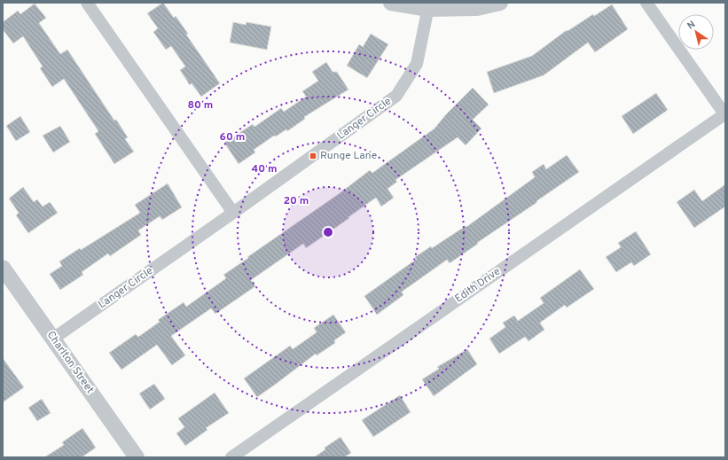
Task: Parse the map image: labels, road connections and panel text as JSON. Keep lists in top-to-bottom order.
{
  "streets": {
    "street": ["Langer Circle", "Edith Drive", "Charlton Street"]
  },
  "crossings": [
    ["Langer Circle", "Charlton Street"]
  ],
  "places": {
    "transit": ["Runge Lane"]
  },
  "north": "top left",
  "rings": [
    "80 m",
    "60 m",
    "40 m",
    "20 m"
  ]
}
